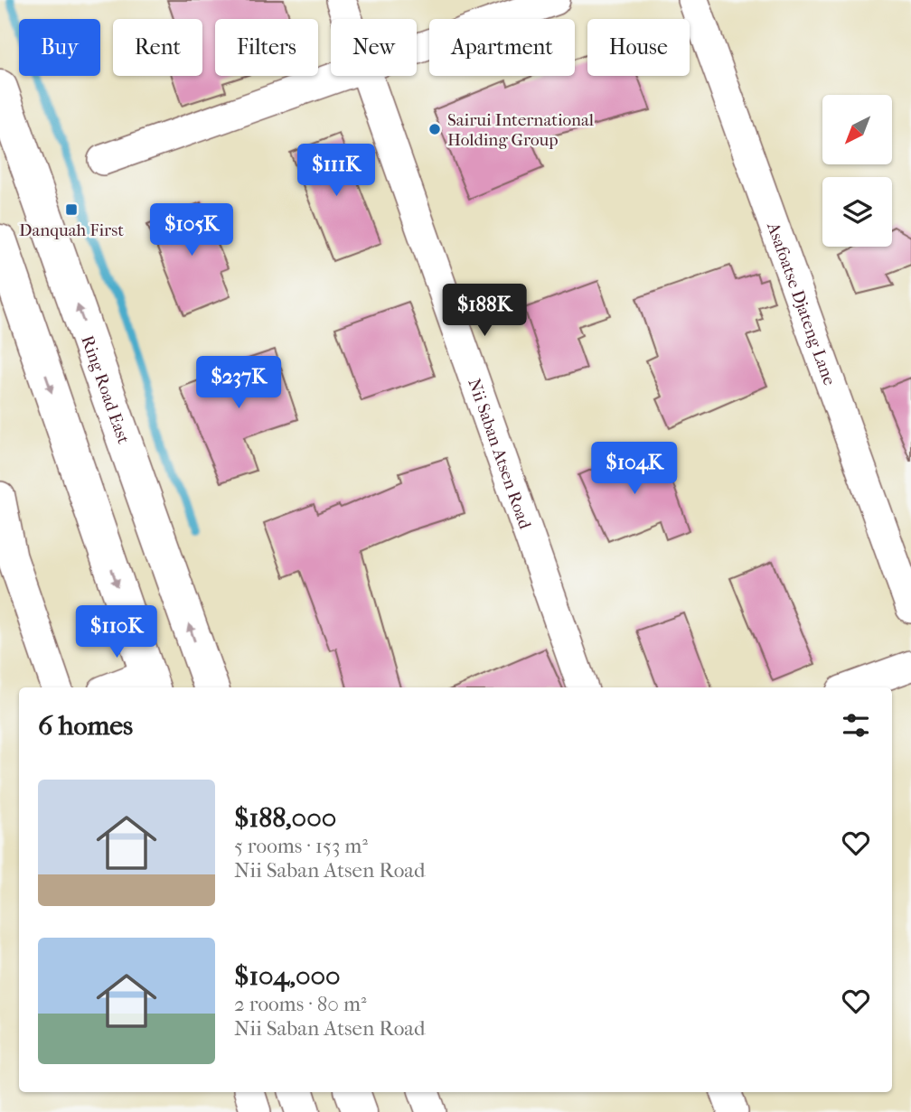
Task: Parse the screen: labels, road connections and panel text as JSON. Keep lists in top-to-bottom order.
{
  "streets": {
    "main road": ["Ring Road East"],
    "street": ["Asafoatse Djateng Lane", "Nii Saban Atsen Road"]
  },
  "places": {
    "other": ["Sairui International Holding Group"],
    "transit": ["Danquah First"]
  },
  "north": "bottom left",
  "page": {
    "chip": [
      "Buy",
      "Rent",
      "Filters",
      "New",
      "Apartment",
      "House"
    ],
    "price": [
      "$111K",
      "$105K",
      "$188K",
      "$237K",
      "$104K",
      "$110K"
    ],
    "heading": "6 homes",
    "list": [
      {
        "name": "$188,000",
        "note": "5 rooms · 153 m² · Nii Saban Atsen Road"
      },
      {
        "name": "$104,000",
        "note": "2 rooms · 80 m² · Nii Saban Atsen Road"
      }
    ]
  }
}
